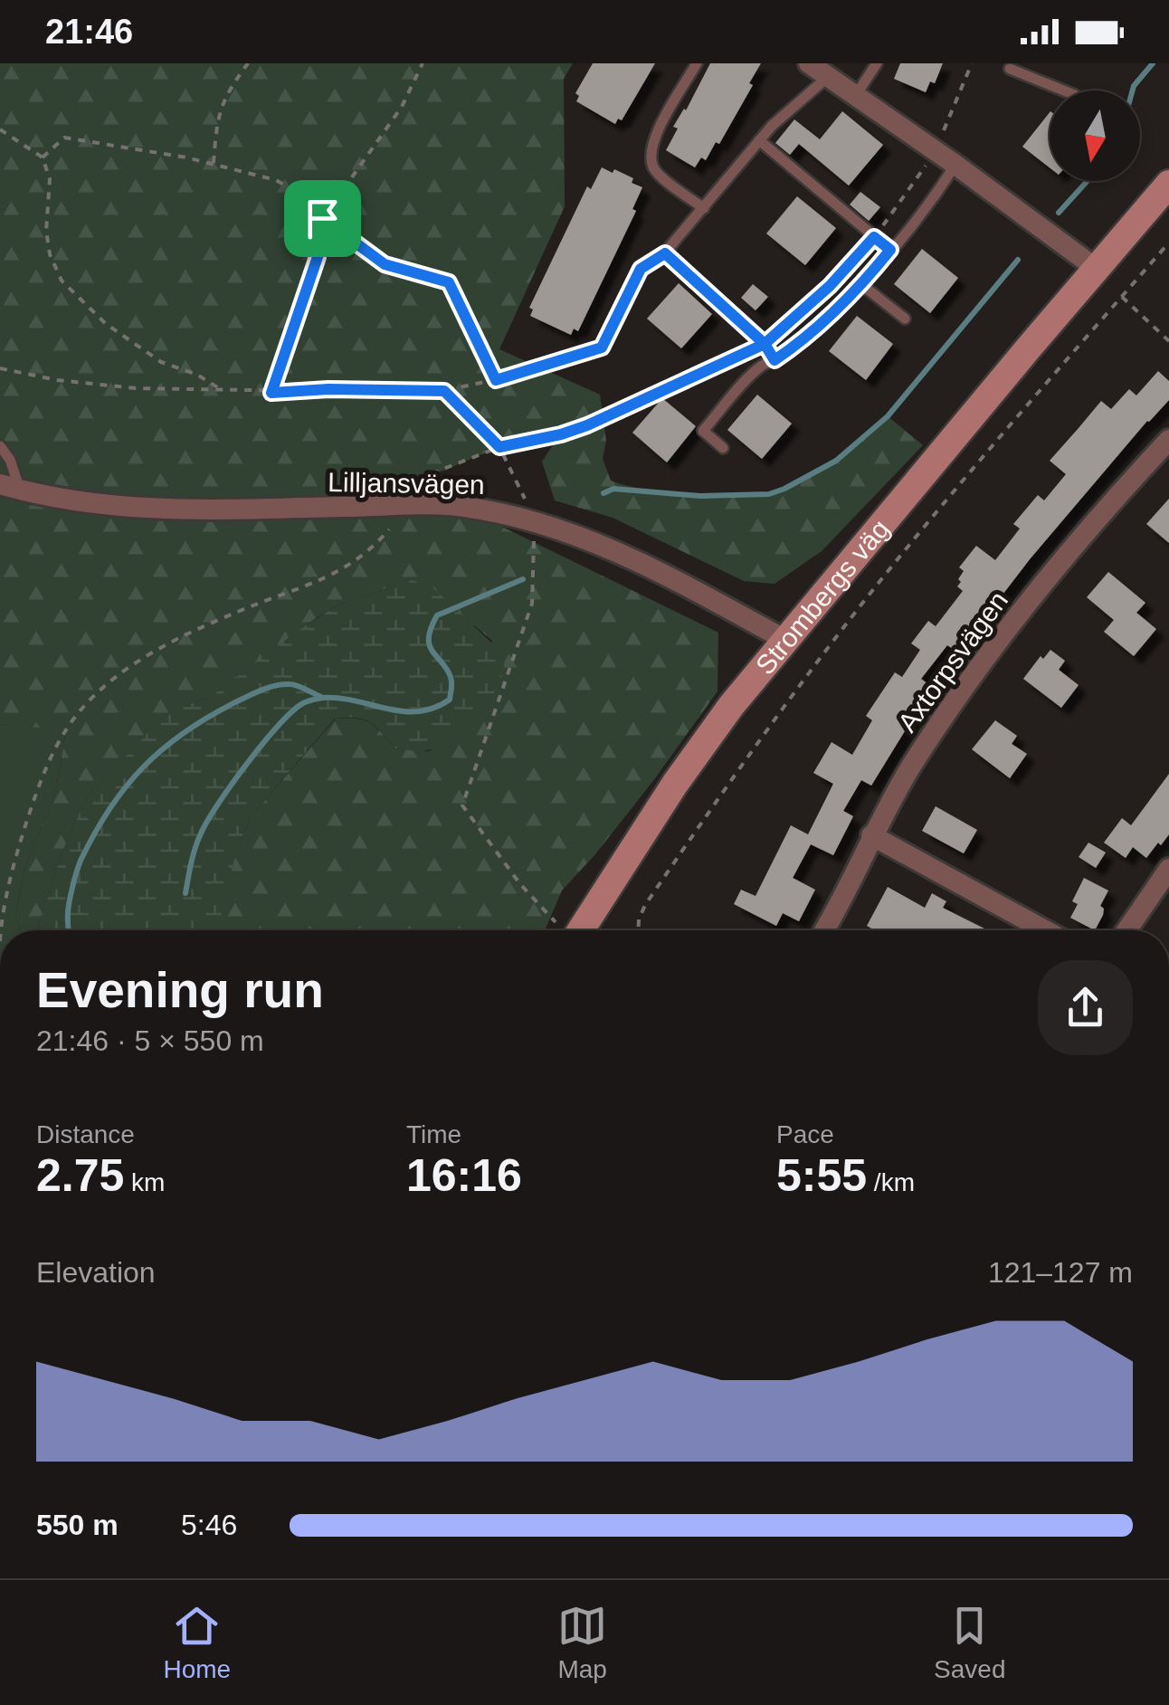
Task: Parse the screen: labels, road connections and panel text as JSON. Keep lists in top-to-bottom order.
{
  "streets": {
    "street": ["Lilljansvägen", "Strombergs väg", "Axtorpsvägen"]
  },
  "crossings": [
    ["Lilljansvägen", "Strombergs väg"]
  ],
  "north": "bottom",
  "page": {
    "status": "21:46",
    "heading": ["Evening run", "21:46 · 5 × 550 m"],
    "stats": [
      ["Distance", "2.75 km"],
      ["Time", "16:16"],
      ["Pace", "5:55 /km"]
    ],
    "chart": ["Elevation", "121–127 m"],
    "list": [
      {
        "name": "550 m",
        "note": "5:46"
      }
    ],
    "tabs": ["Home", "Map", "Saved"]
  }
}
